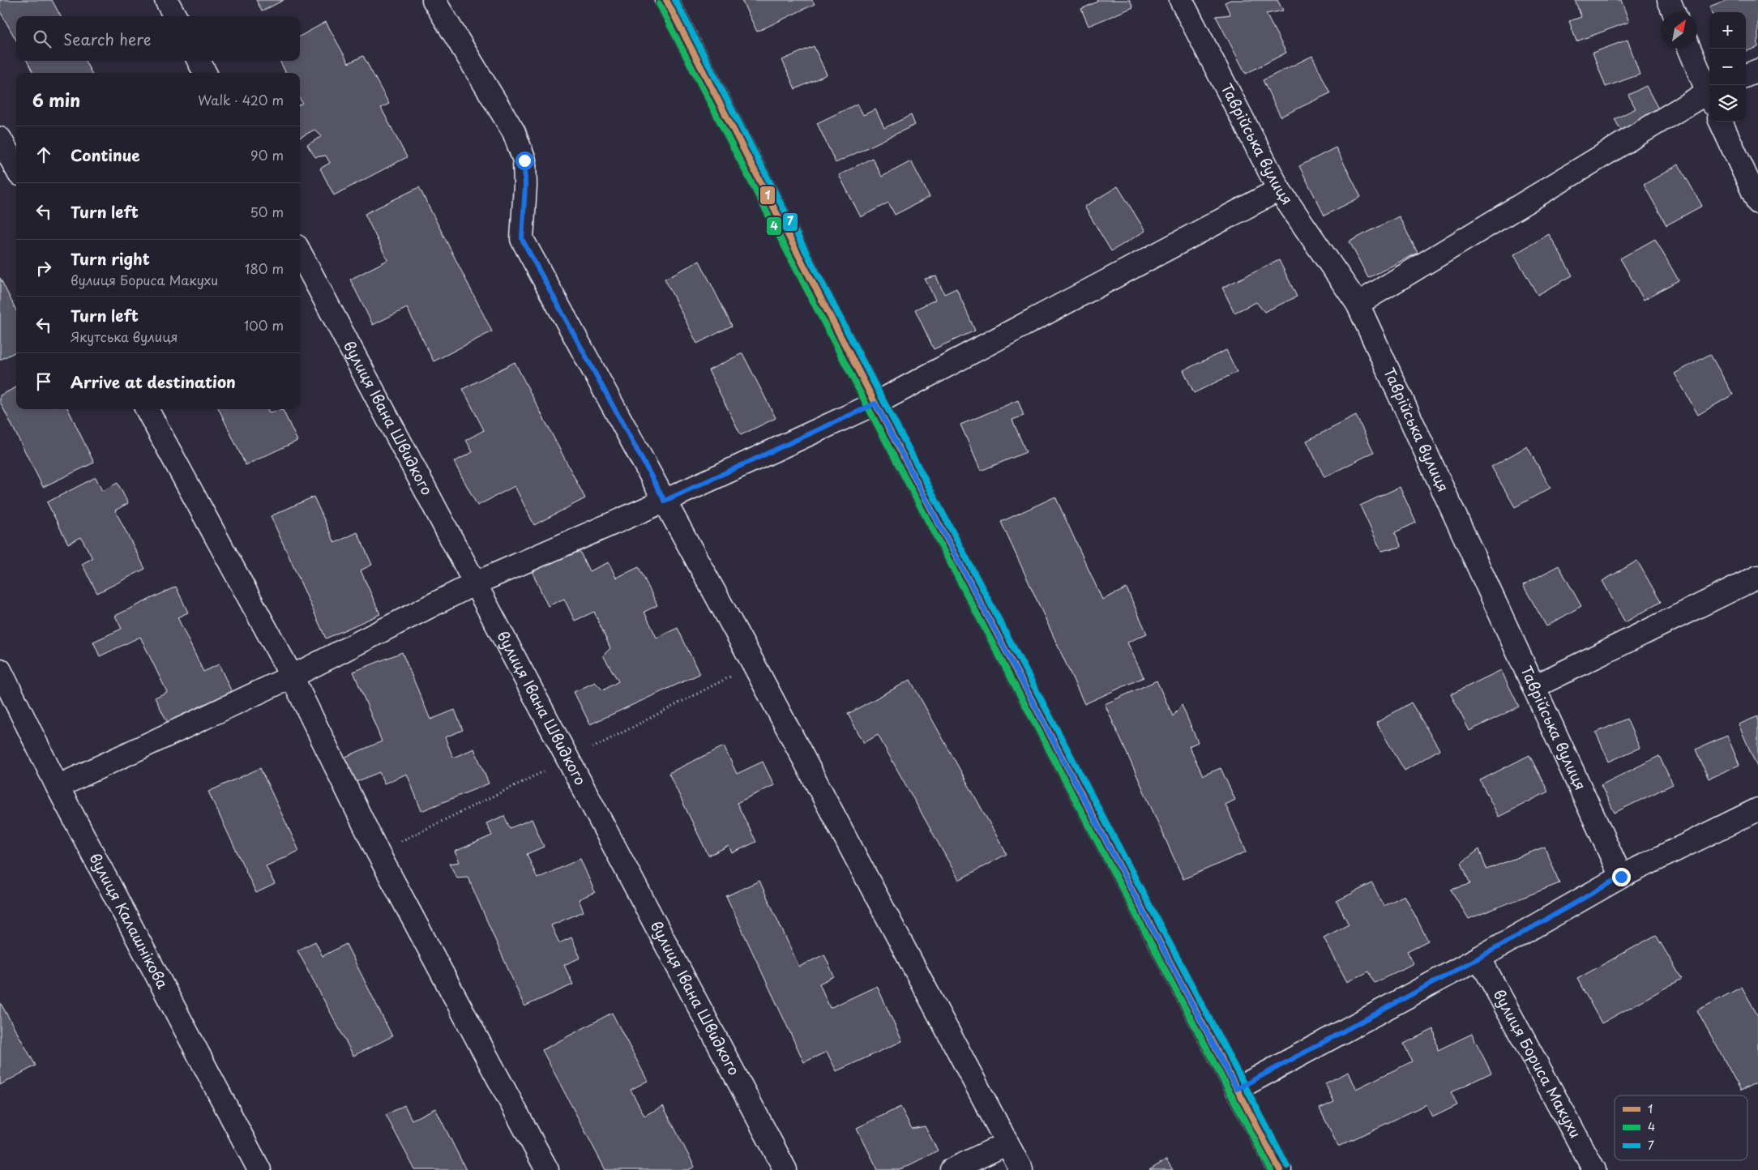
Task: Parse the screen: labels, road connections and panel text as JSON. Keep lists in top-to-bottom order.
{
  "streets": {
    "street": [
      "Таврійська вулиця",
      "вулиця Івана Швидкого",
      "вулиця Калашнікова",
      "вулиця Бориса Макухи"
    ]
  },
  "lines": ["transit line 1", "transit line 7", "transit line 4"],
  "legend": ["1", "4", "7"],
  "north": "top right",
  "page": {
    "map_buttons": ["+", "−"],
    "search": "Search here",
    "heading": ["6 min", "Walk · 420 m"],
    "list": [
      ["Continue", "90 m"],
      ["Turn left", "50 m"],
      ["Turn right", "вулиця Бориса Макухи", "180 m"],
      ["Turn left", "Якутська вулиця", "100 m"],
      "Arrive at destination"
    ]
  }
}
